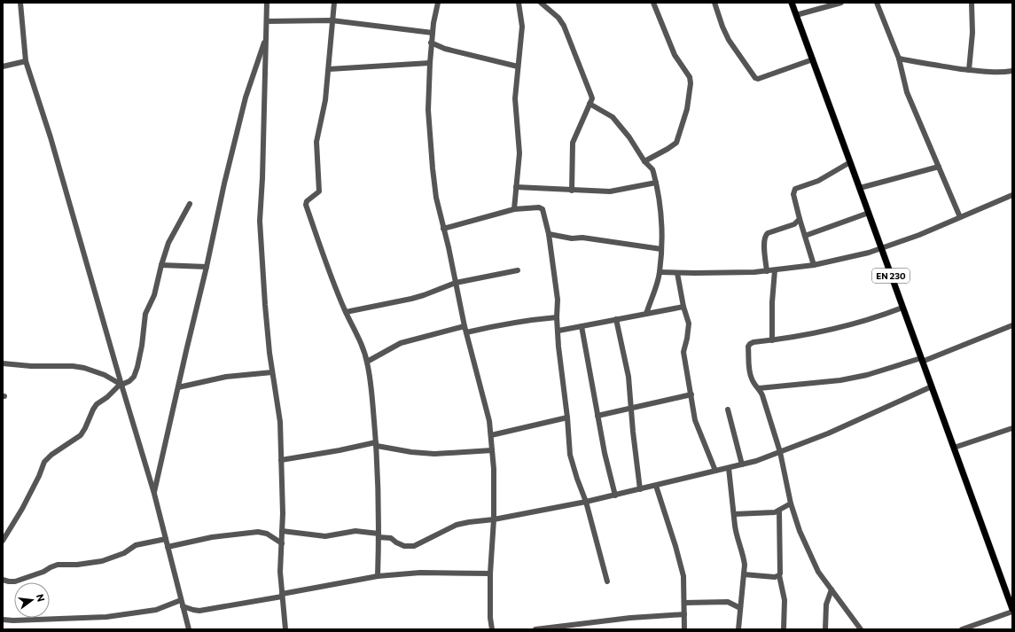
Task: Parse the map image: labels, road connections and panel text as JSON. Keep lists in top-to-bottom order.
{
  "streets": {
    "main road": ["EN 230"]
  },
  "north": "right"
}
